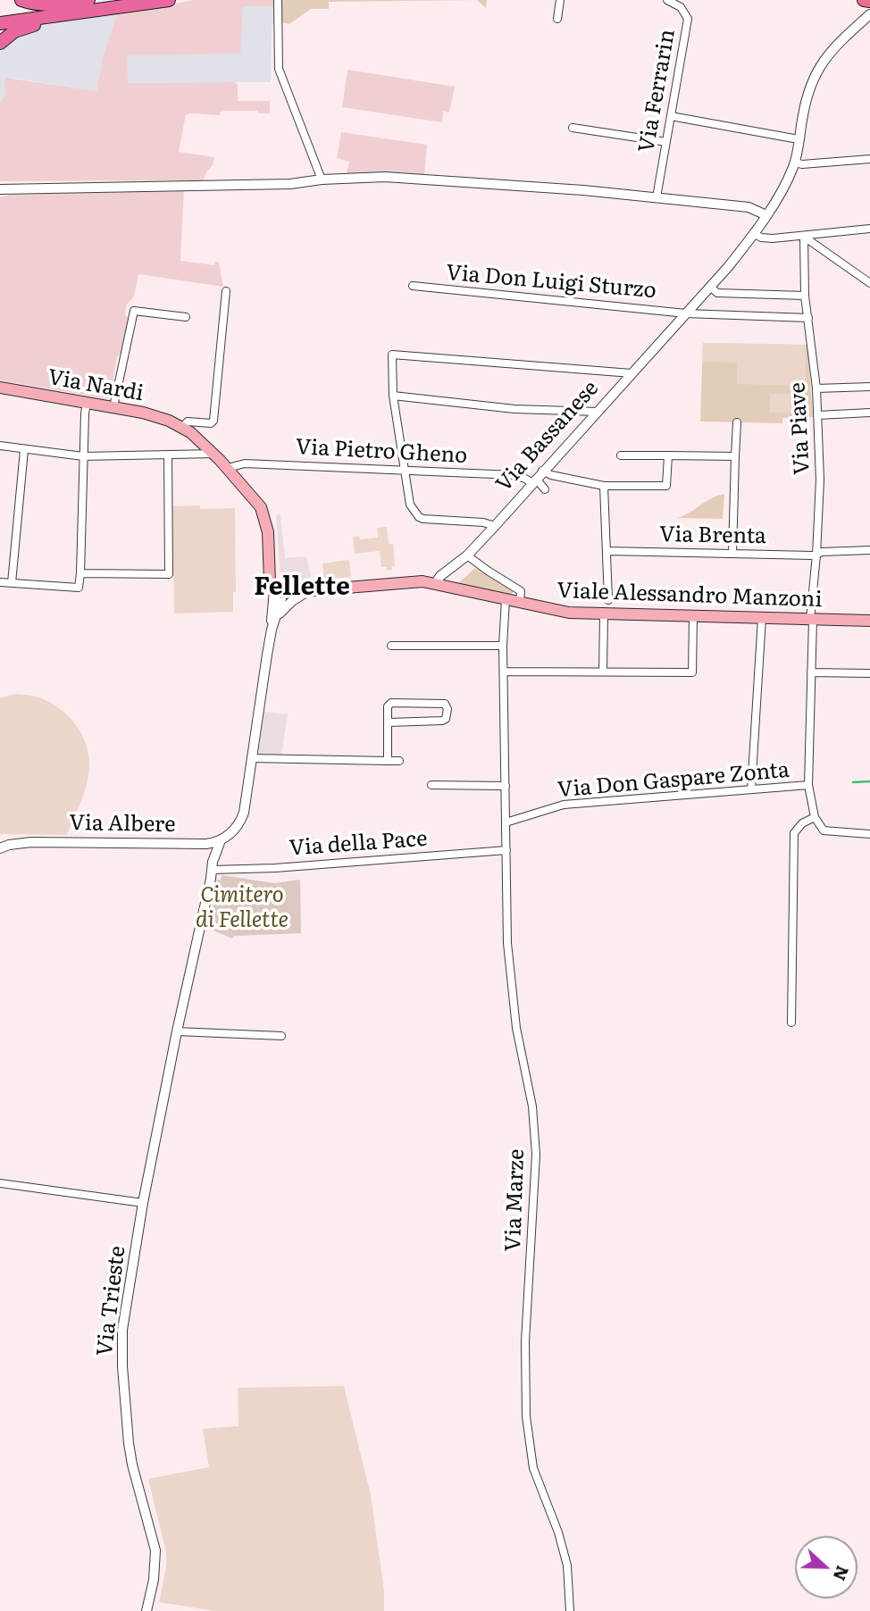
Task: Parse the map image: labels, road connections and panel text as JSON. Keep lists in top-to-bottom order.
{
  "streets": {
    "main road": ["Via Nardi", "Viale Alessandro Manzoni"],
    "street": [
      "Via Ferrarin",
      "Via Don Luigi Sturzo",
      "Via Piave",
      "Via Bassanese",
      "Via Pietro Gheno",
      "Via Brenta",
      "Via Don Gaspare Zonta",
      "Via Albere",
      "Via della Pace",
      "Via Marze",
      "Via Trieste"
    ]
  },
  "crossings": [
    ["Via Don Luigi Sturzo", "Via Bassanese"],
    ["Via Nardi", "Via Pietro Gheno"],
    ["Via Nardi", "Viale Alessandro Manzoni"],
    ["Via Piave", "Via Brenta"],
    ["Via Piave", "Viale Alessandro Manzoni"],
    ["Via Piave", "Via Don Gaspare Zonta"],
    ["Via Bassanese", "Via Pietro Gheno"],
    ["Via Bassanese", "Viale Alessandro Manzoni"],
    ["Viale Alessandro Manzoni", "Via Marze"],
    ["Via Don Gaspare Zonta", "Via Marze"],
    ["Via Albere", "Via Trieste"],
    ["Via della Pace", "Via Marze"],
    ["Via della Pace", "Via Trieste"]
  ],
  "districts": ["Fellette"],
  "parks": ["Cimitero di Fellette"],
  "north": "right"
}
